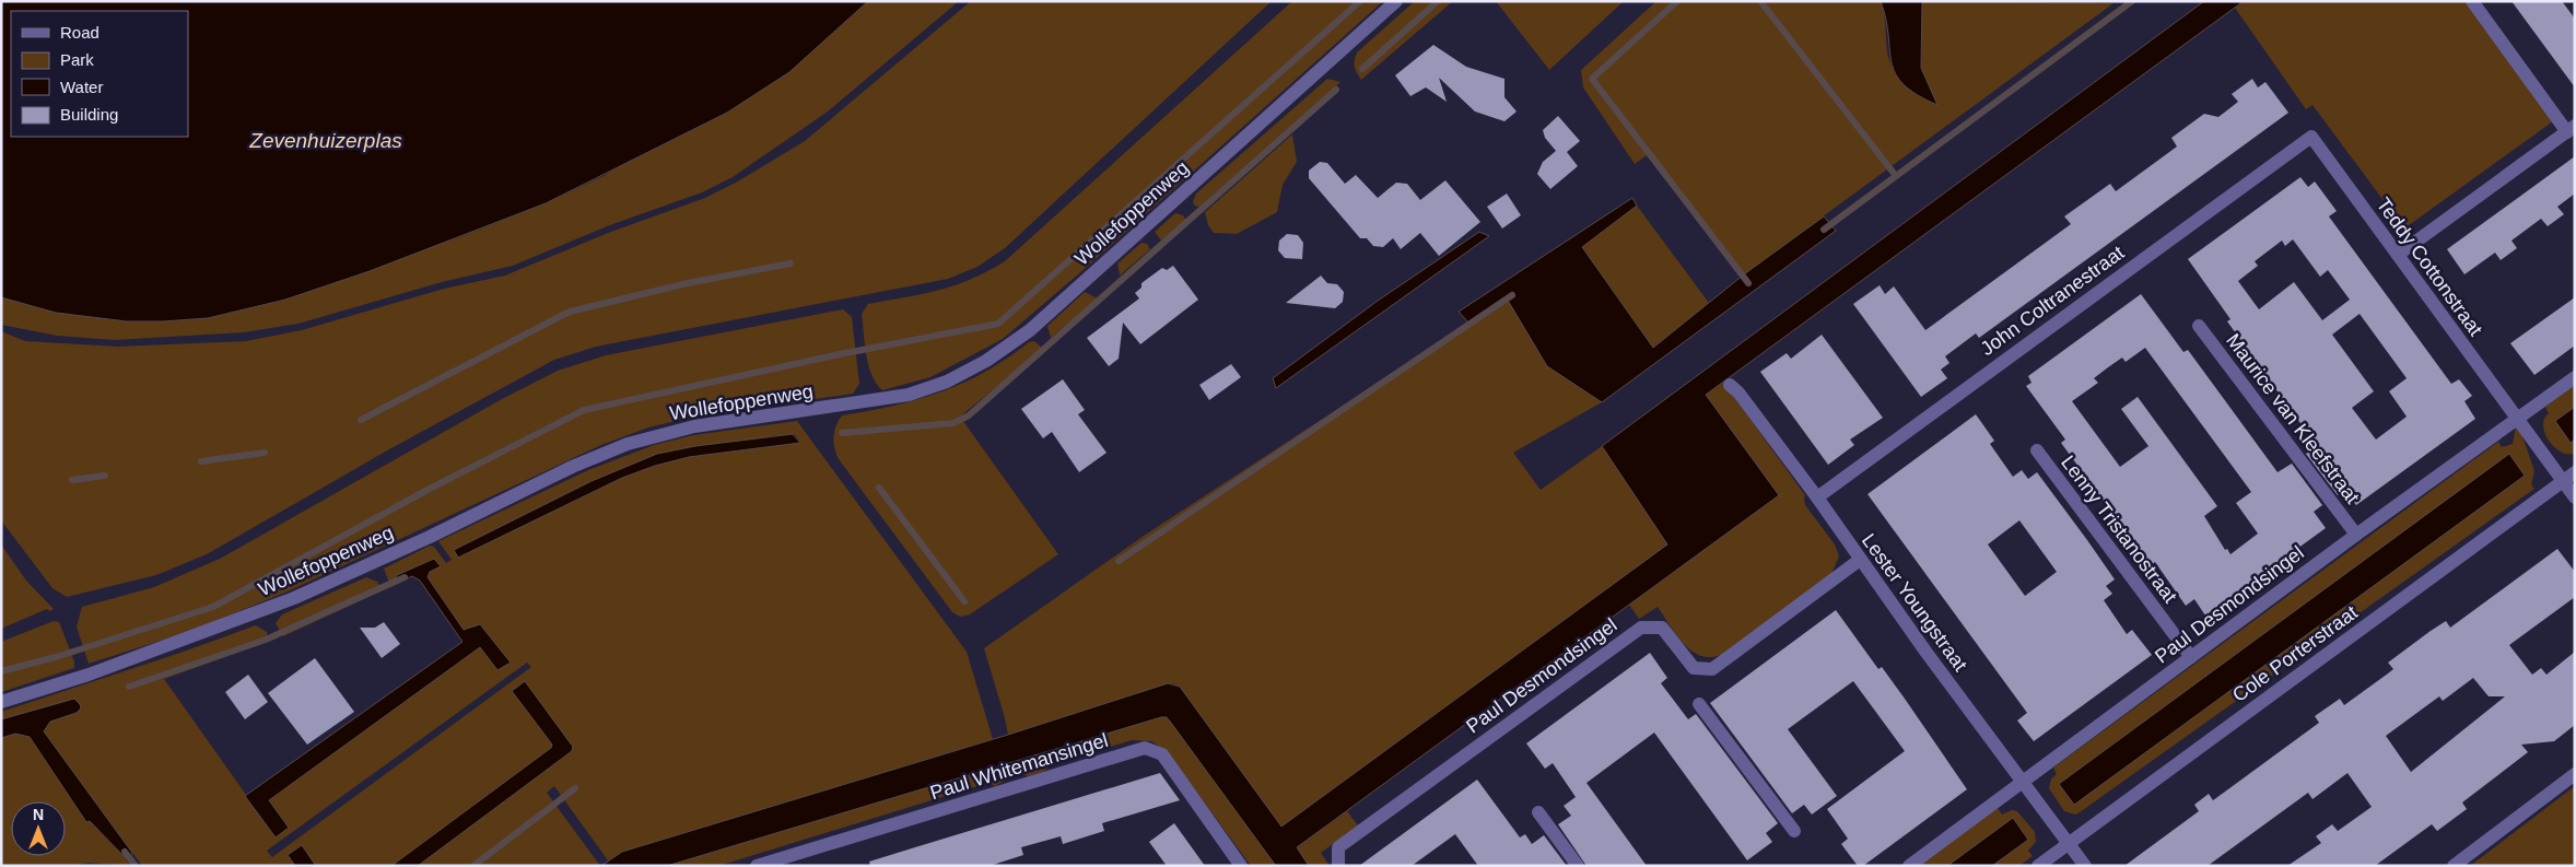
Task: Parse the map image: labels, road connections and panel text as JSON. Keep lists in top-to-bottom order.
{
  "streets": {
    "street": [
      "Wollefoppenweg",
      "Teddy Cottonstraat",
      "John Coltranestraat",
      "Maurice van Kleefstraat",
      "Lenny Tristanostraat",
      "Lester Youngstraat",
      "Paul Desmondsingel",
      "Cole Porterstraat",
      "Paul Whitemansingel"
    ]
  },
  "crossings": [
    ["Teddy Cottonstraat", "John Coltranestraat"],
    ["Teddy Cottonstraat", "Paul Desmondsingel"],
    ["Teddy Cottonstraat", "Cole Porterstraat"],
    ["John Coltranestraat", "Lester Youngstraat"],
    ["Maurice van Kleefstraat", "Paul Desmondsingel"],
    ["Lenny Tristanostraat", "Paul Desmondsingel"],
    ["Lester Youngstraat", "Paul Desmondsingel"],
    ["Lester Youngstraat", "Cole Porterstraat"]
  ],
  "water": ["Zevenhuizerplas"],
  "legend": [
    "Road",
    "Park",
    "Water",
    "Building"
  ],
  "north": "top"
}
